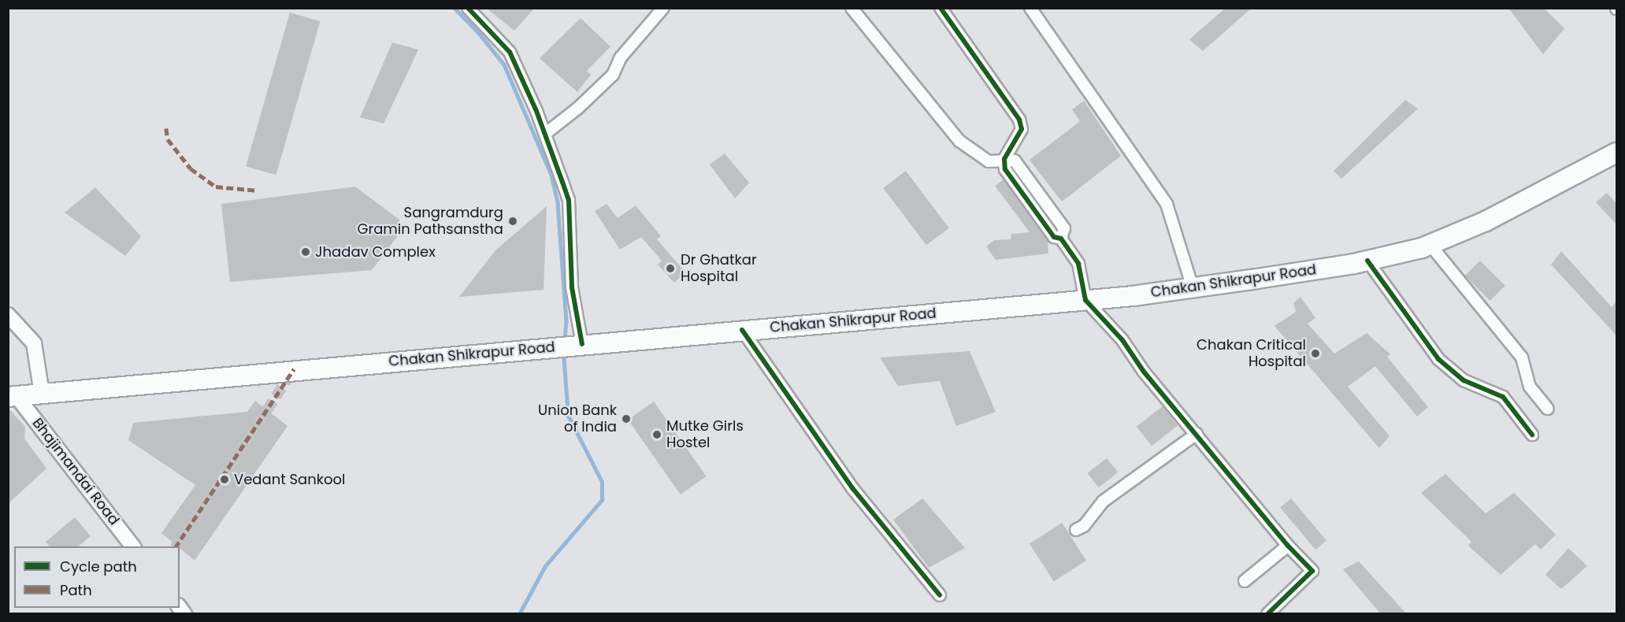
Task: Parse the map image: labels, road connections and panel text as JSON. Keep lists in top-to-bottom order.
{
  "streets": {
    "highway": ["Chakan Shikrapur Road"],
    "main road": ["Bhajimandai Road"]
  },
  "crossings": [
    ["Chakan Shikrapur Road", "Bhajimandai Road"]
  ],
  "places": [
    "Sangramdurg Gramin Pathsanstha",
    "Jhadav Complex",
    "Dr Ghatkar Hospital",
    "Chakan Critical Hospital",
    "Union Bank of India",
    "Mutke Girls Hostel",
    "Vedant Sankool"
  ],
  "legend": ["Cycle path", "Path"]
}
